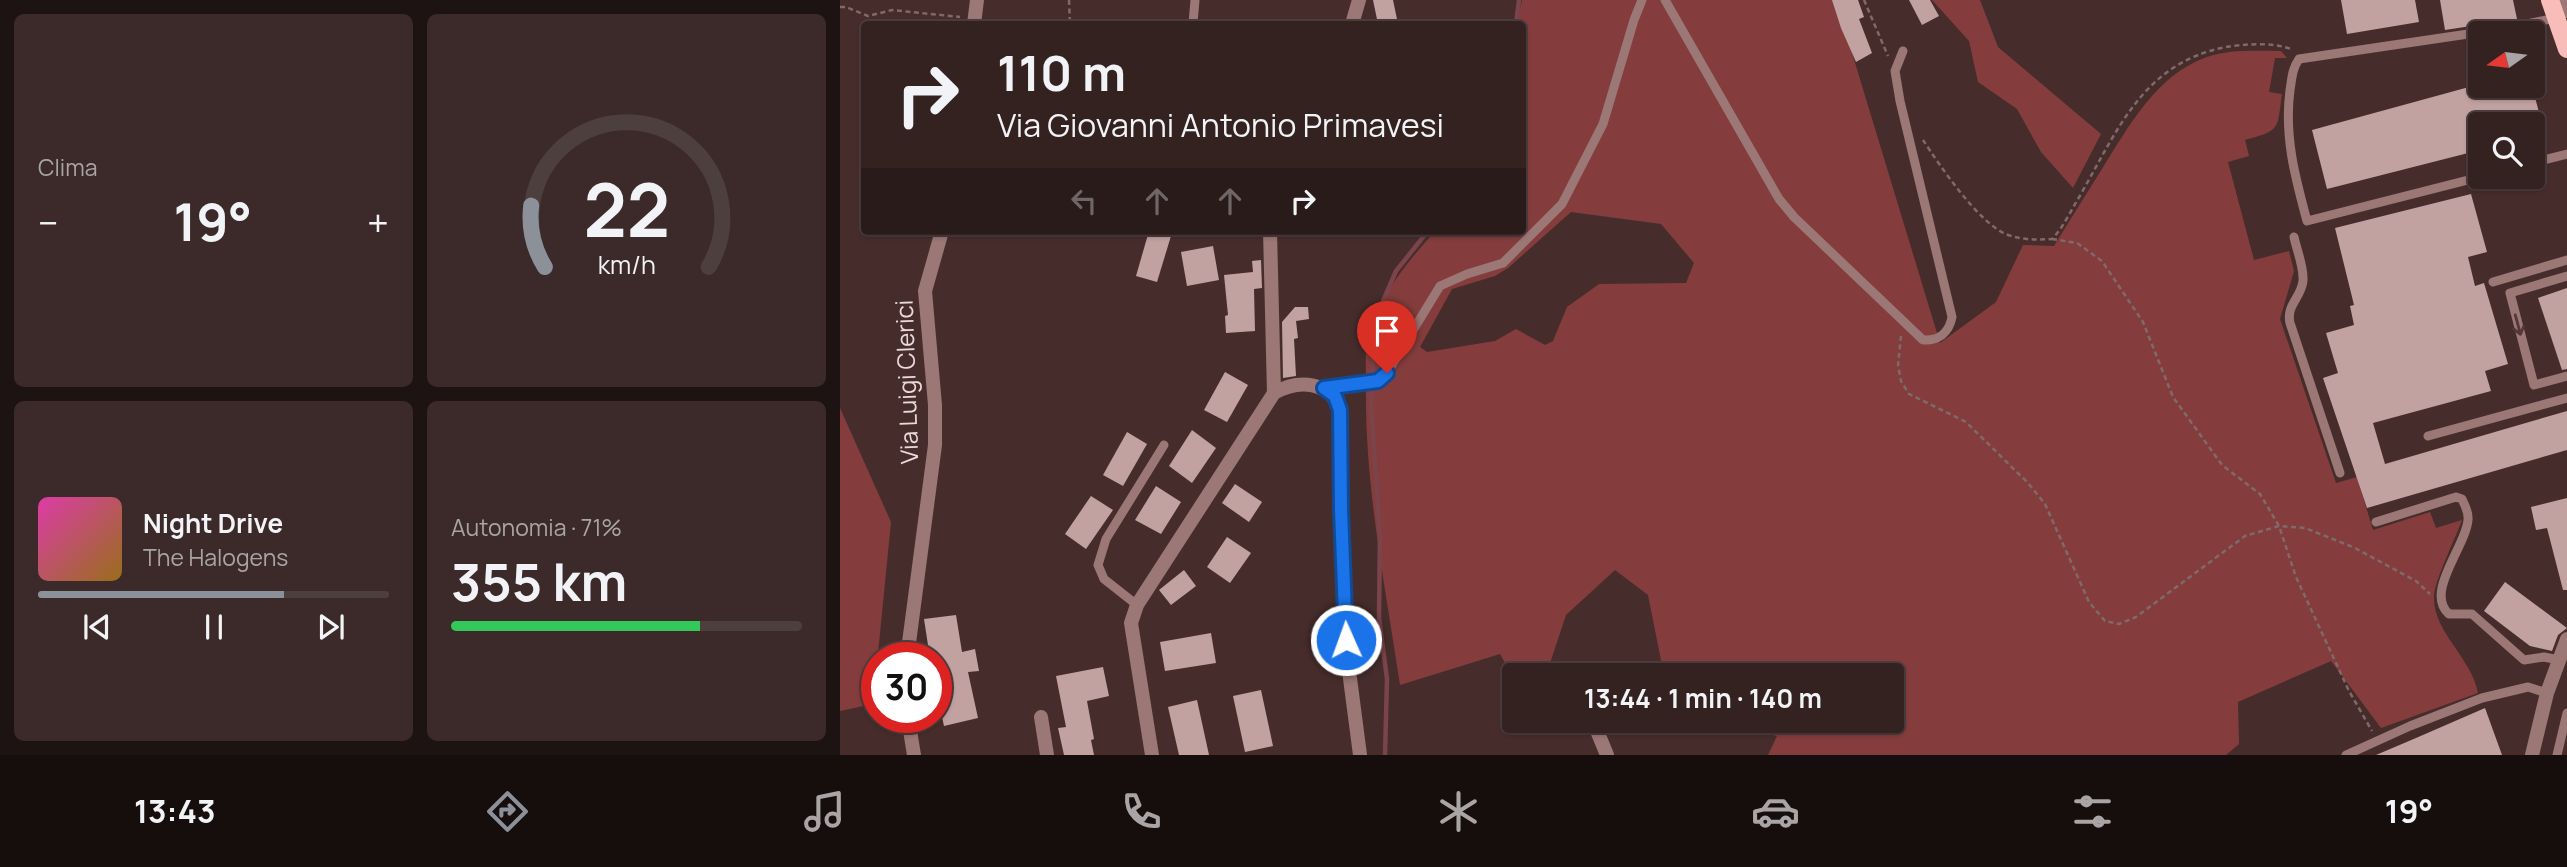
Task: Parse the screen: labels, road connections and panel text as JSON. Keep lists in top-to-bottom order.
{
  "streets": {
    "street": ["Via Luigi Clerici"]
  },
  "north": "left",
  "page": {
    "tile": [
      "Clima",
      ["Autonomia · 71%", "355 km"]
    ],
    "turn": ["110 m", "Via Giovanni Antonio Primavesi"],
    "heat": ["−", "19°", "+"],
    "song": ["Night Drive", "The Halogens"],
    "limit": "30",
    "trip": "13:44 · 1 min · 140 m",
    "tabs": ["13:43", "19°"],
    "gauge": ["22", "km/h"]
  }
}
